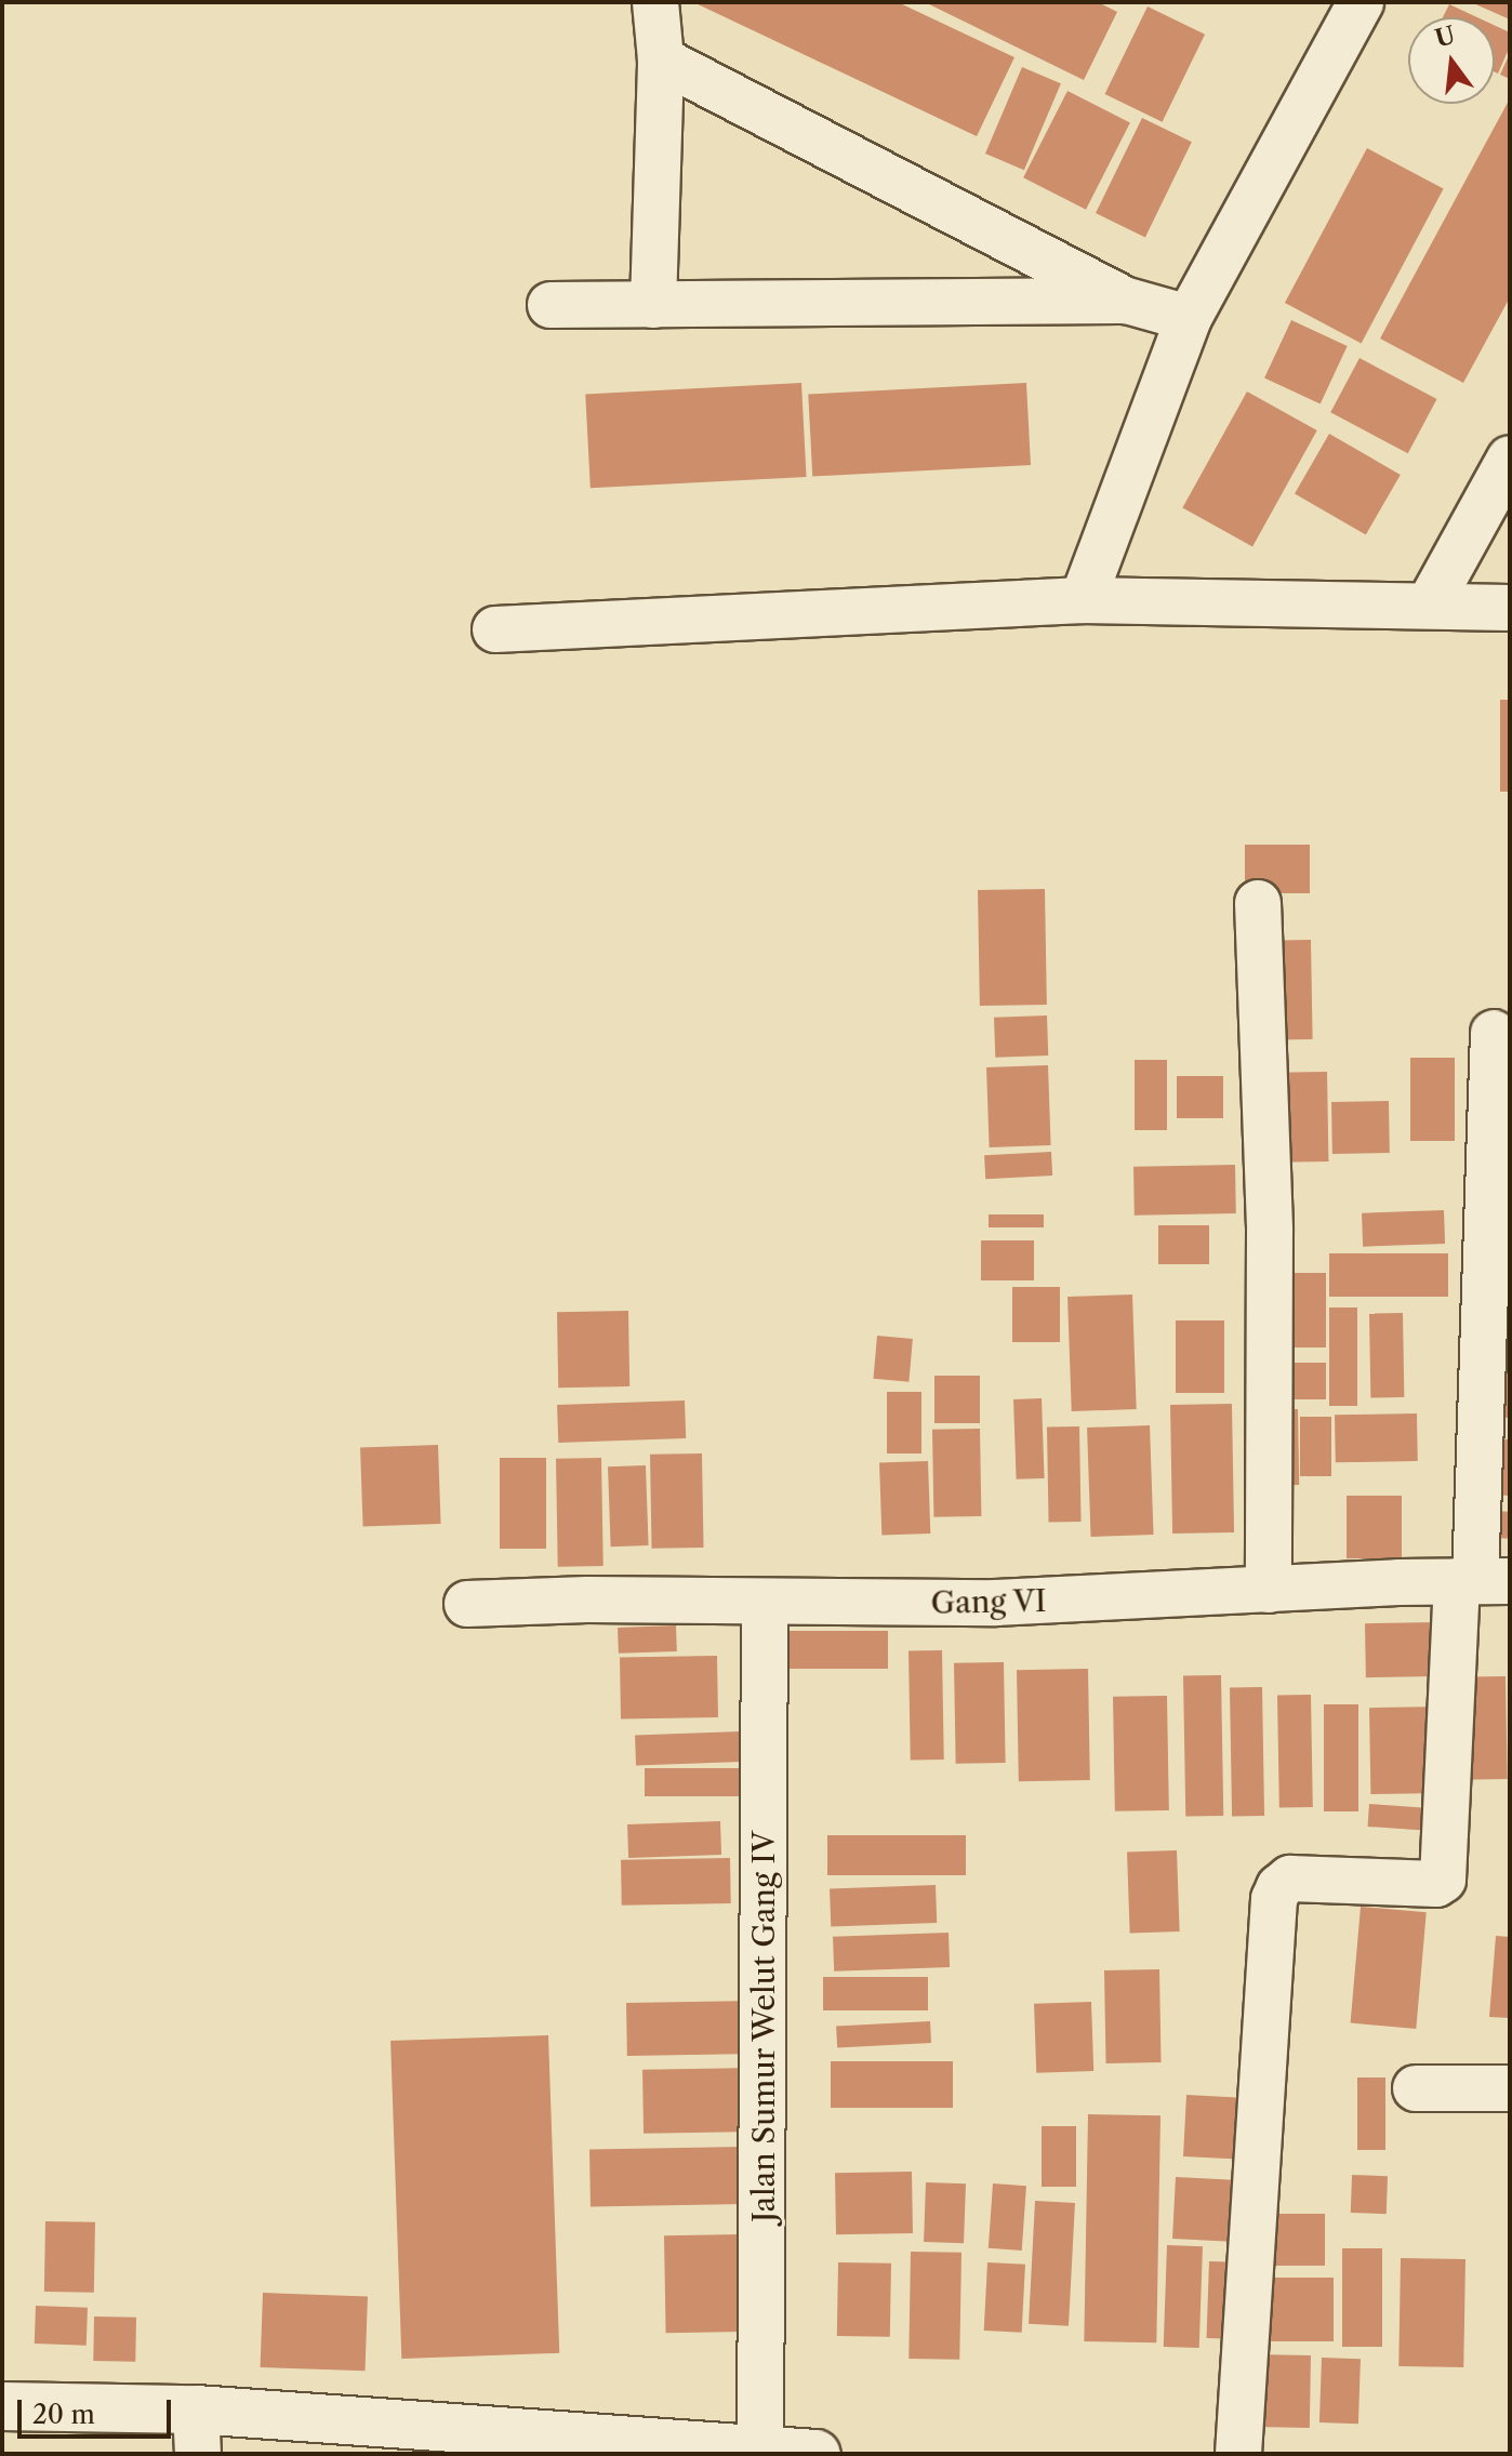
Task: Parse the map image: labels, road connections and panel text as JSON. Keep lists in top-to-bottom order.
{
  "streets": {
    "street": ["Gang VI", "Jalan Sumur Welut Gang IV"]
  },
  "crossings": [
    ["Gang VI", "Jalan Sumur Welut Gang IV"]
  ],
  "scale_bar": "20 m",
  "north": "top"
}
